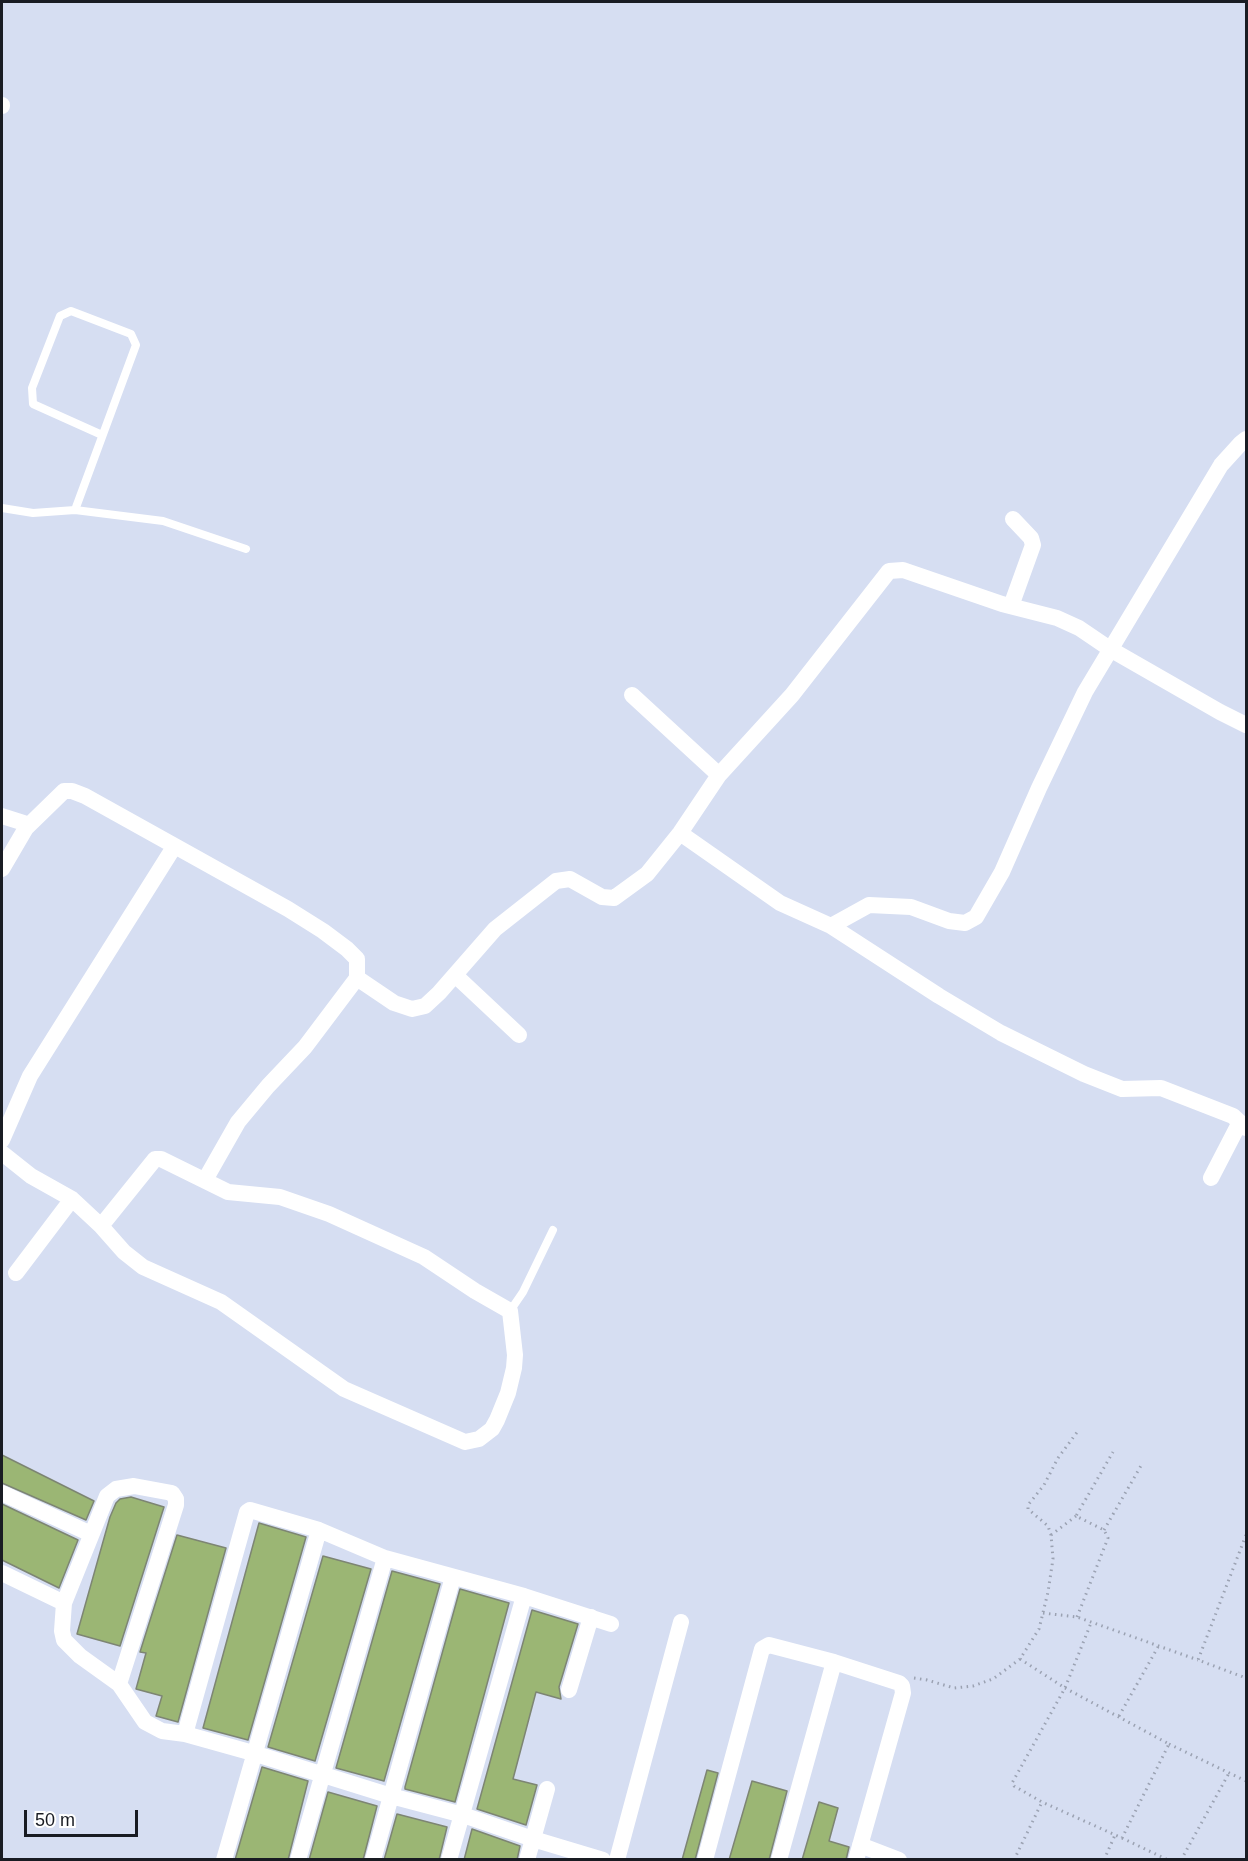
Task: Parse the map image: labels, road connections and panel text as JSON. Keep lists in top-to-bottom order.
{
  "scale_bar": "50 m"
}
